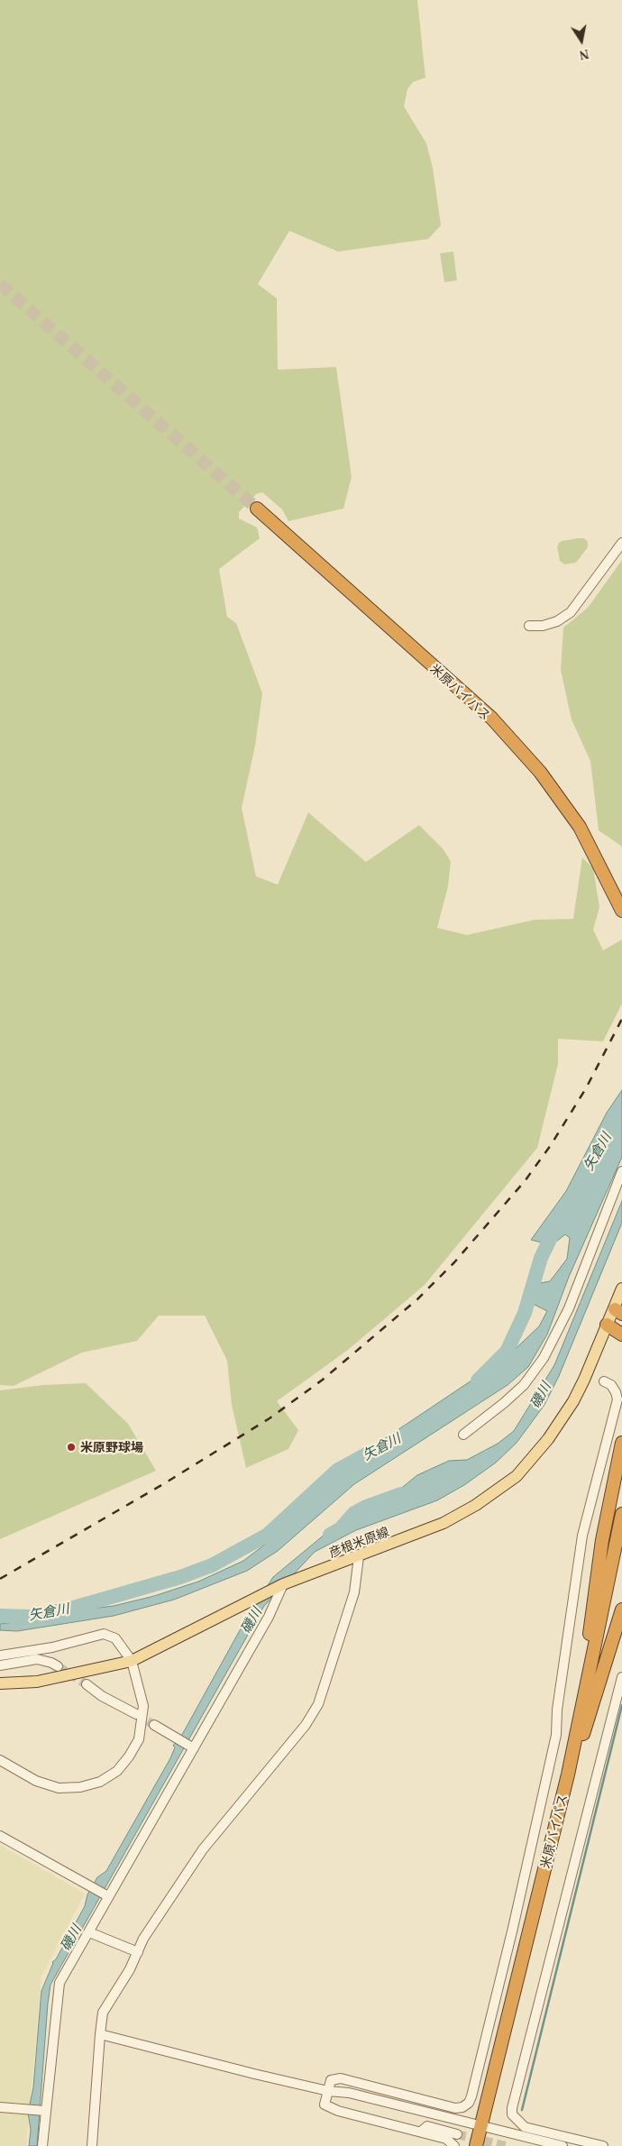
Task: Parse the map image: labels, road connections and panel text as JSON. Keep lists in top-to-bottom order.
{
  "streets": {
    "highway": ["米原バイパス"],
    "main road": ["彦根米原線"]
  },
  "water": ["矢倉川", "磯川"],
  "places": ["米原野球場"],
  "north": "bottom"
}
